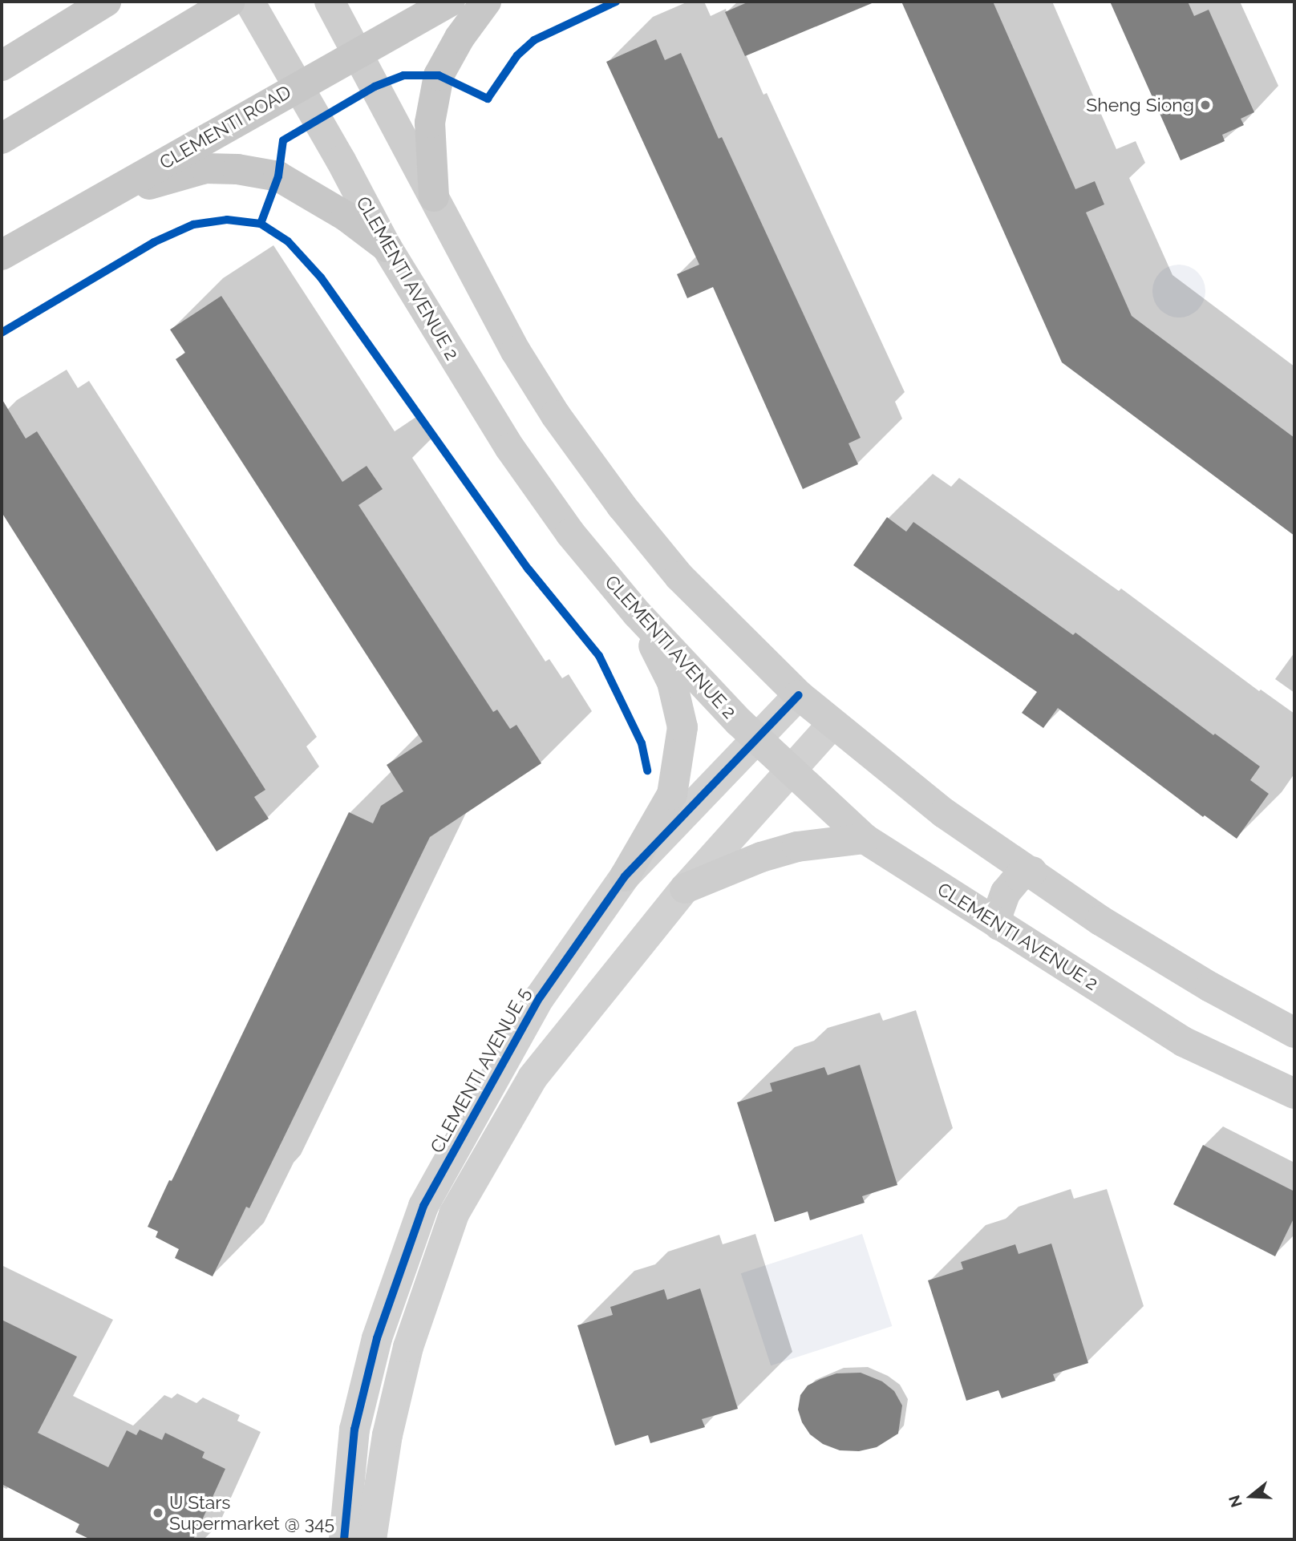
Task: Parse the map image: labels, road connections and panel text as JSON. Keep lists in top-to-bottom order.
{
  "streets": {
    "main road": ["CLEMENTI ROAD", "CLEMENTI AVENUE 2"],
    "street": ["CLEMENTI AVENUE 5"]
  },
  "crossings": [
    ["CLEMENTI ROAD", "CLEMENTI AVENUE 2"],
    ["CLEMENTI AVENUE 2", "CLEMENTI AVENUE 5"]
  ],
  "places": ["Sheng Siong", "U Stars Supermarket @ 345"],
  "north": "left"
}
